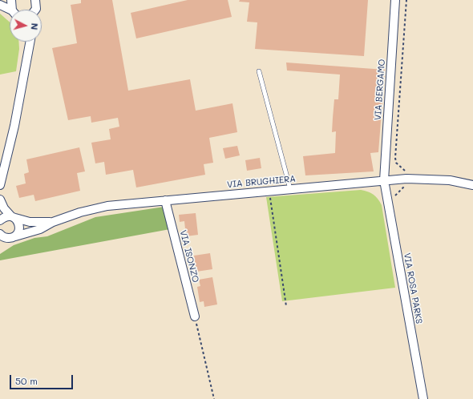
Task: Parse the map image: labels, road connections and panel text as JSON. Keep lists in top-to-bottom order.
{
  "streets": {
    "street": [
      "VIA BERGAMO",
      "VIA BRUGHIERA",
      "VIA ISONZO",
      "VIA ROSA PARKS"
    ]
  },
  "crossings": [
    ["VIA BERGAMO", "VIA BRUGHIERA"],
    ["VIA BERGAMO", "VIA ROSA PARKS"],
    ["VIA BRUGHIERA", "VIA ISONZO"],
    ["VIA BRUGHIERA", "VIA ROSA PARKS"]
  ],
  "scale_bar": "50 m",
  "north": "right"
}
